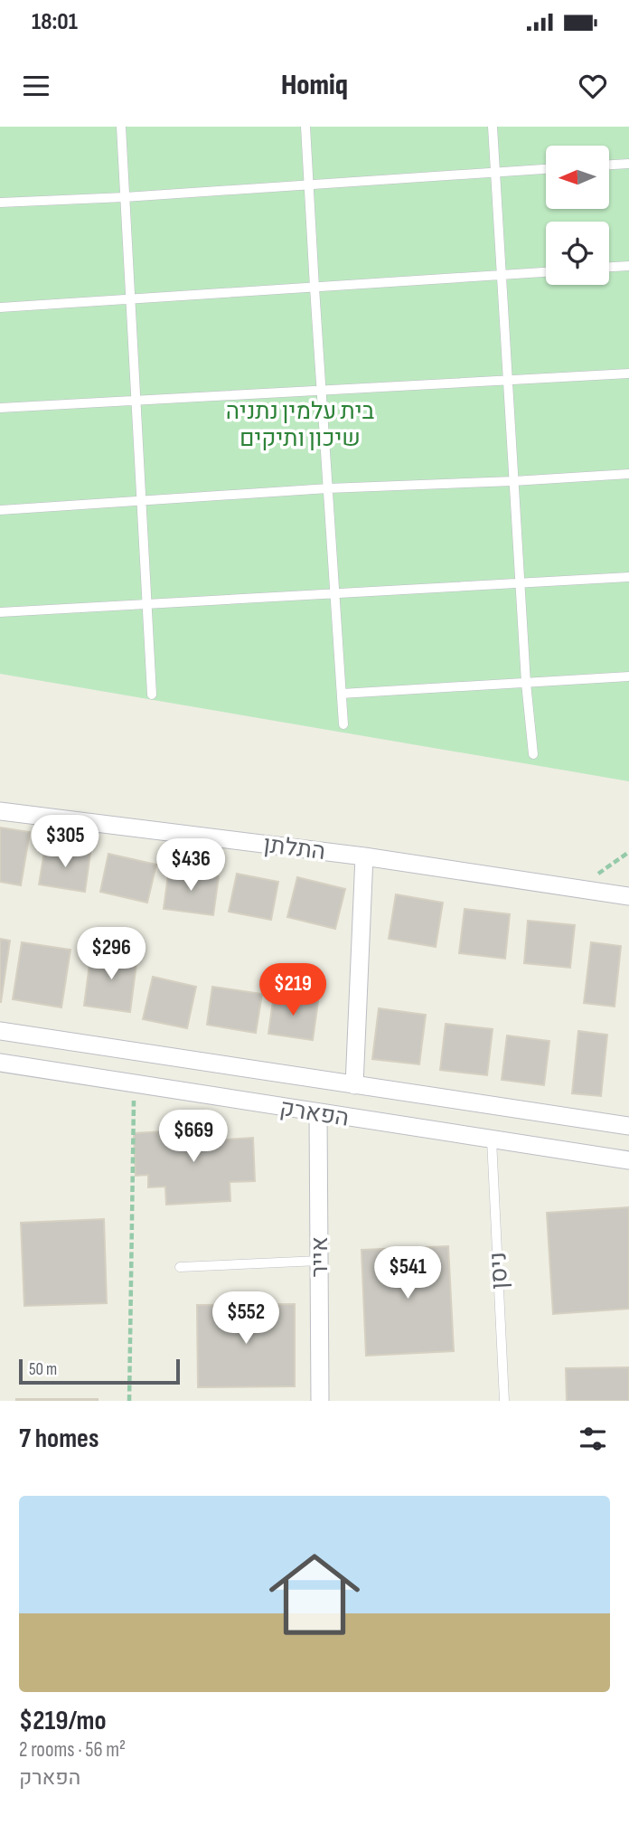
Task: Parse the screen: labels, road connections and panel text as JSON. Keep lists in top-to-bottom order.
{
  "streets": {
    "street": ["התלתן", "הפארק", "אייר"],
    "lane": ["ניסן"]
  },
  "crossings": [
    ["הפארק", "אייר"],
    ["הפארק", "ניסן"]
  ],
  "parks": ["בית עלמין נתניה שיכון ותיקים"],
  "scale_bar": "50 m",
  "north": "left",
  "page": {
    "status": "18:01",
    "header": "Homiq",
    "price": [
      "$305",
      "$436",
      "$296",
      "$219",
      "$669",
      "$541",
      "$552"
    ],
    "scale": "50 m",
    "heading": "7 homes",
    "list": [
      {
        "name": "$219/mo",
        "note": "2 rooms · 56 m² · הפארק"
      }
    ]
  }
}
